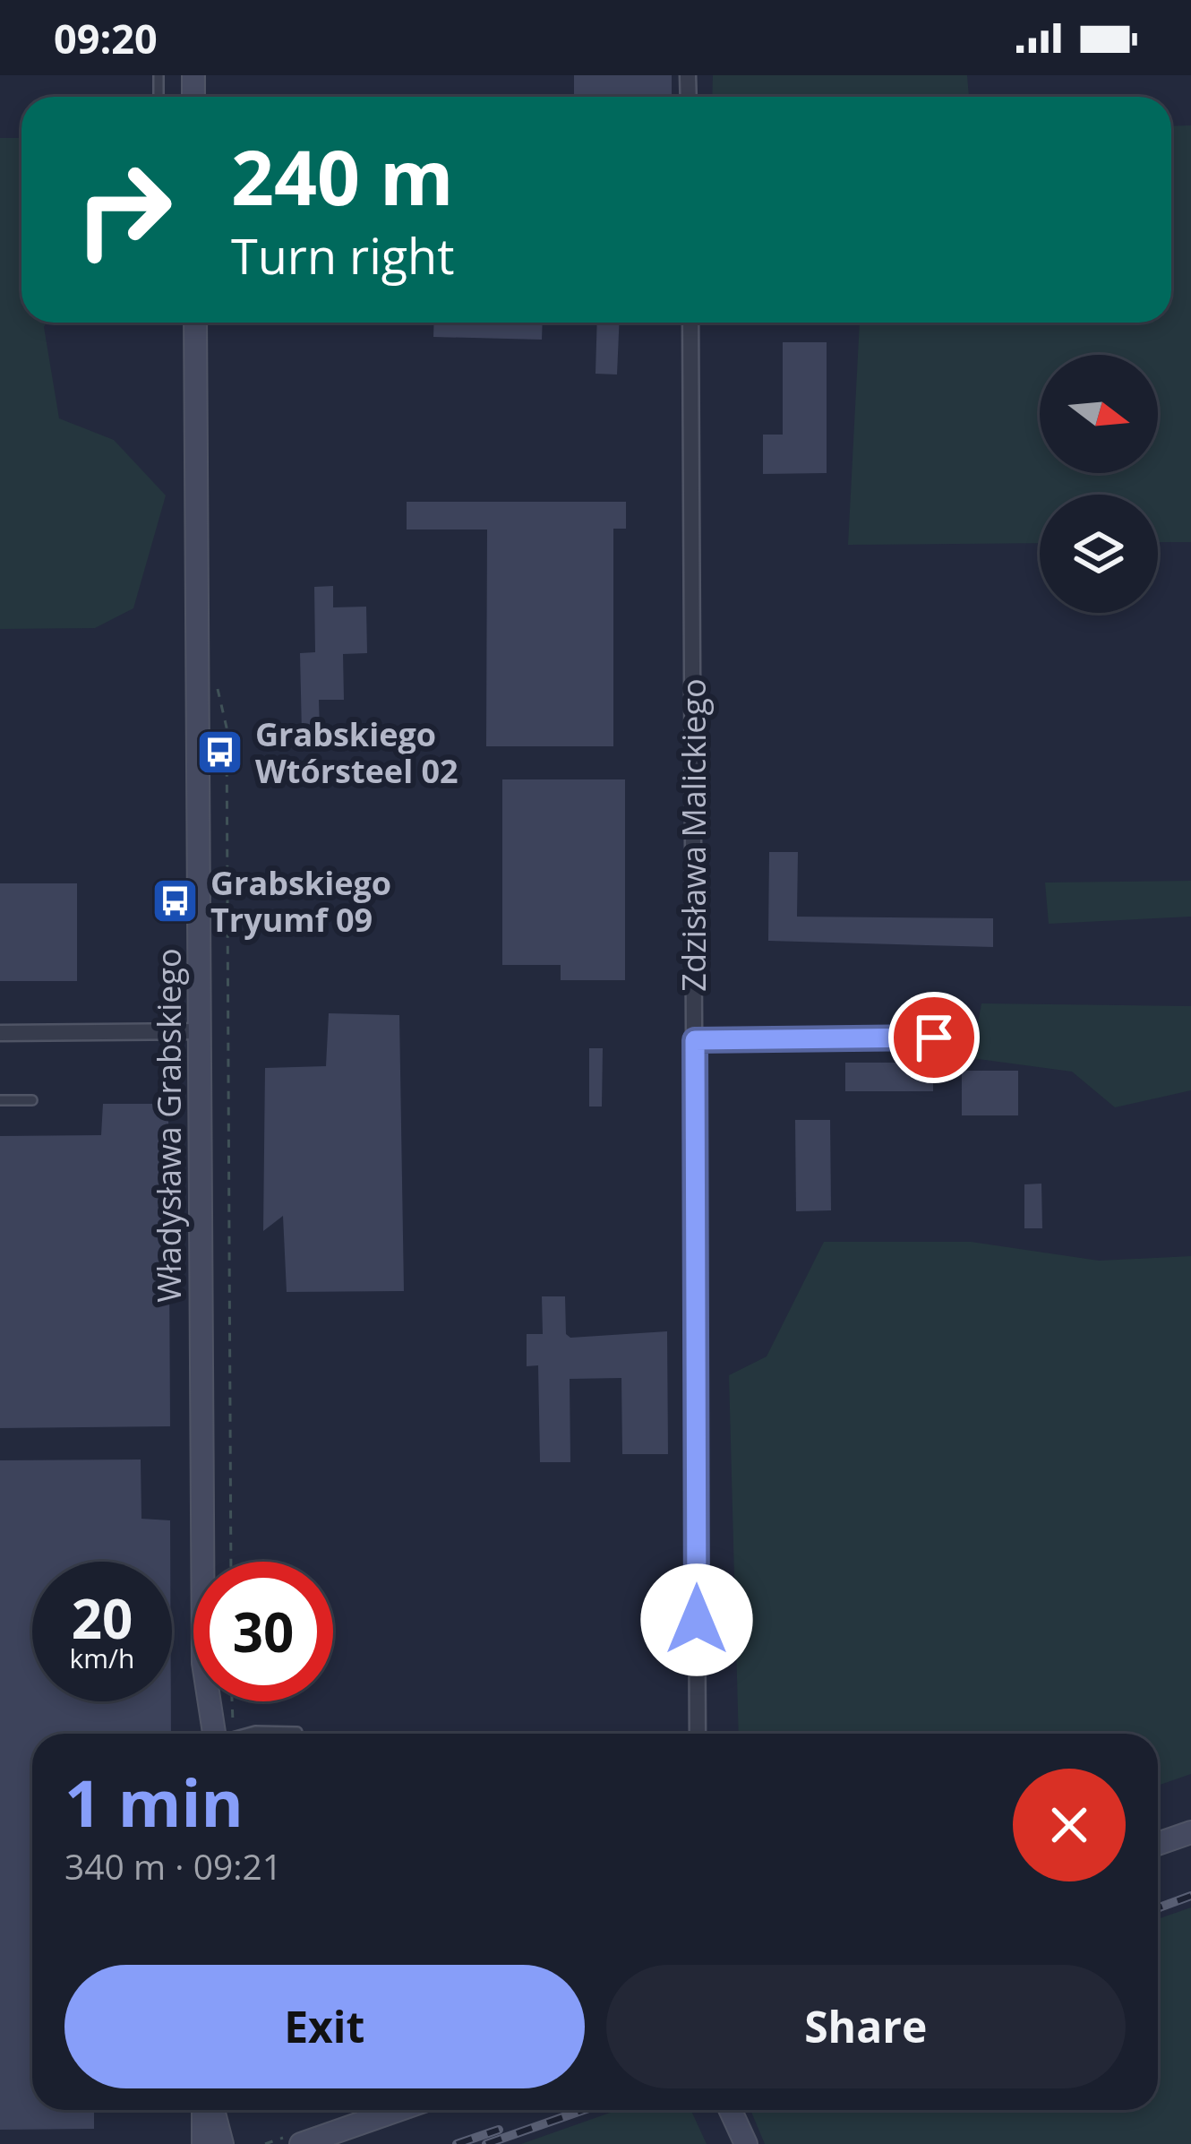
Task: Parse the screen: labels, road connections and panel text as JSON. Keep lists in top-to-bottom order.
{
  "streets": {
    "street": ["Zdzisława Malickiego", "Władysława Grabskiego"]
  },
  "places": {
    "bus stop": ["Grabskiego Wtórsteel 02", "Grabskiego Tryumf 09"]
  },
  "north": "right",
  "page": {
    "status": "09:20",
    "turn": ["240 m", "Turn right"],
    "speed": "20 km/h",
    "limit": "30",
    "heading": ["1 min", "340 m · 09:21"],
    "buttons": ["Exit", "Share"]
  }
}
